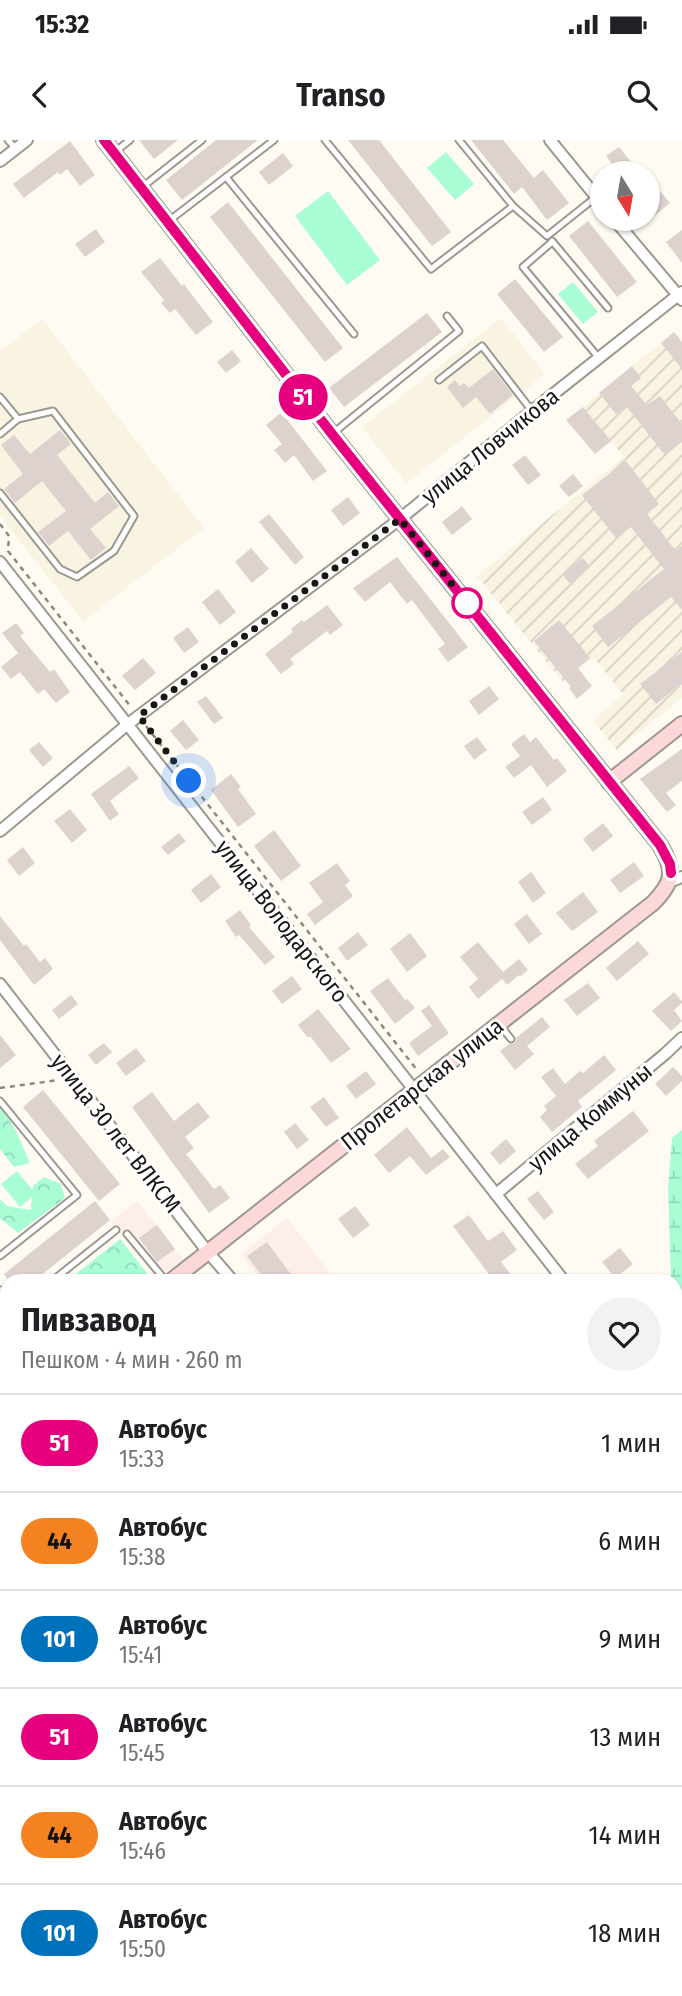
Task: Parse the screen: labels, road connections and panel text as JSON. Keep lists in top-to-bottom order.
{
  "streets": {
    "street": [
      "улица Ловчикова",
      "улица Володарского",
      "Пролетарская улица",
      "улица Коммуны",
      "улица 30 лет ВЛКСМ"
    ]
  },
  "crossings": [
    ["улица Ловчикова", "улица Володарского"],
    ["улица Володарского", "Пролетарская улица"],
    ["улица Володарского", "улица Коммуны"],
    ["Пролетарская улица", "улица 30 лет ВЛКСМ"]
  ],
  "lines": ["bus line 51"],
  "north": "bottom",
  "page": {
    "status": "15:32",
    "header": "Transo",
    "on_map": "51",
    "heading": ["Пивзавод", "Пешком · 4 мин · 260 m"],
    "list": [
      {
        "mark": "51",
        "name": "Автобус",
        "note": "15:33",
        "value": "1 мин"
      },
      {
        "mark": "44",
        "name": "Автобус",
        "note": "15:38",
        "value": "6 мин"
      },
      {
        "mark": "101",
        "name": "Автобус",
        "note": "15:41",
        "value": "9 мин"
      },
      {
        "mark": "51",
        "name": "Автобус",
        "note": "15:45",
        "value": "13 мин"
      },
      {
        "mark": "44",
        "name": "Автобус",
        "note": "15:46",
        "value": "14 мин"
      },
      {
        "mark": "101",
        "name": "Автобус",
        "note": "15:50",
        "value": "18 мин"
      }
    ]
  }
}
